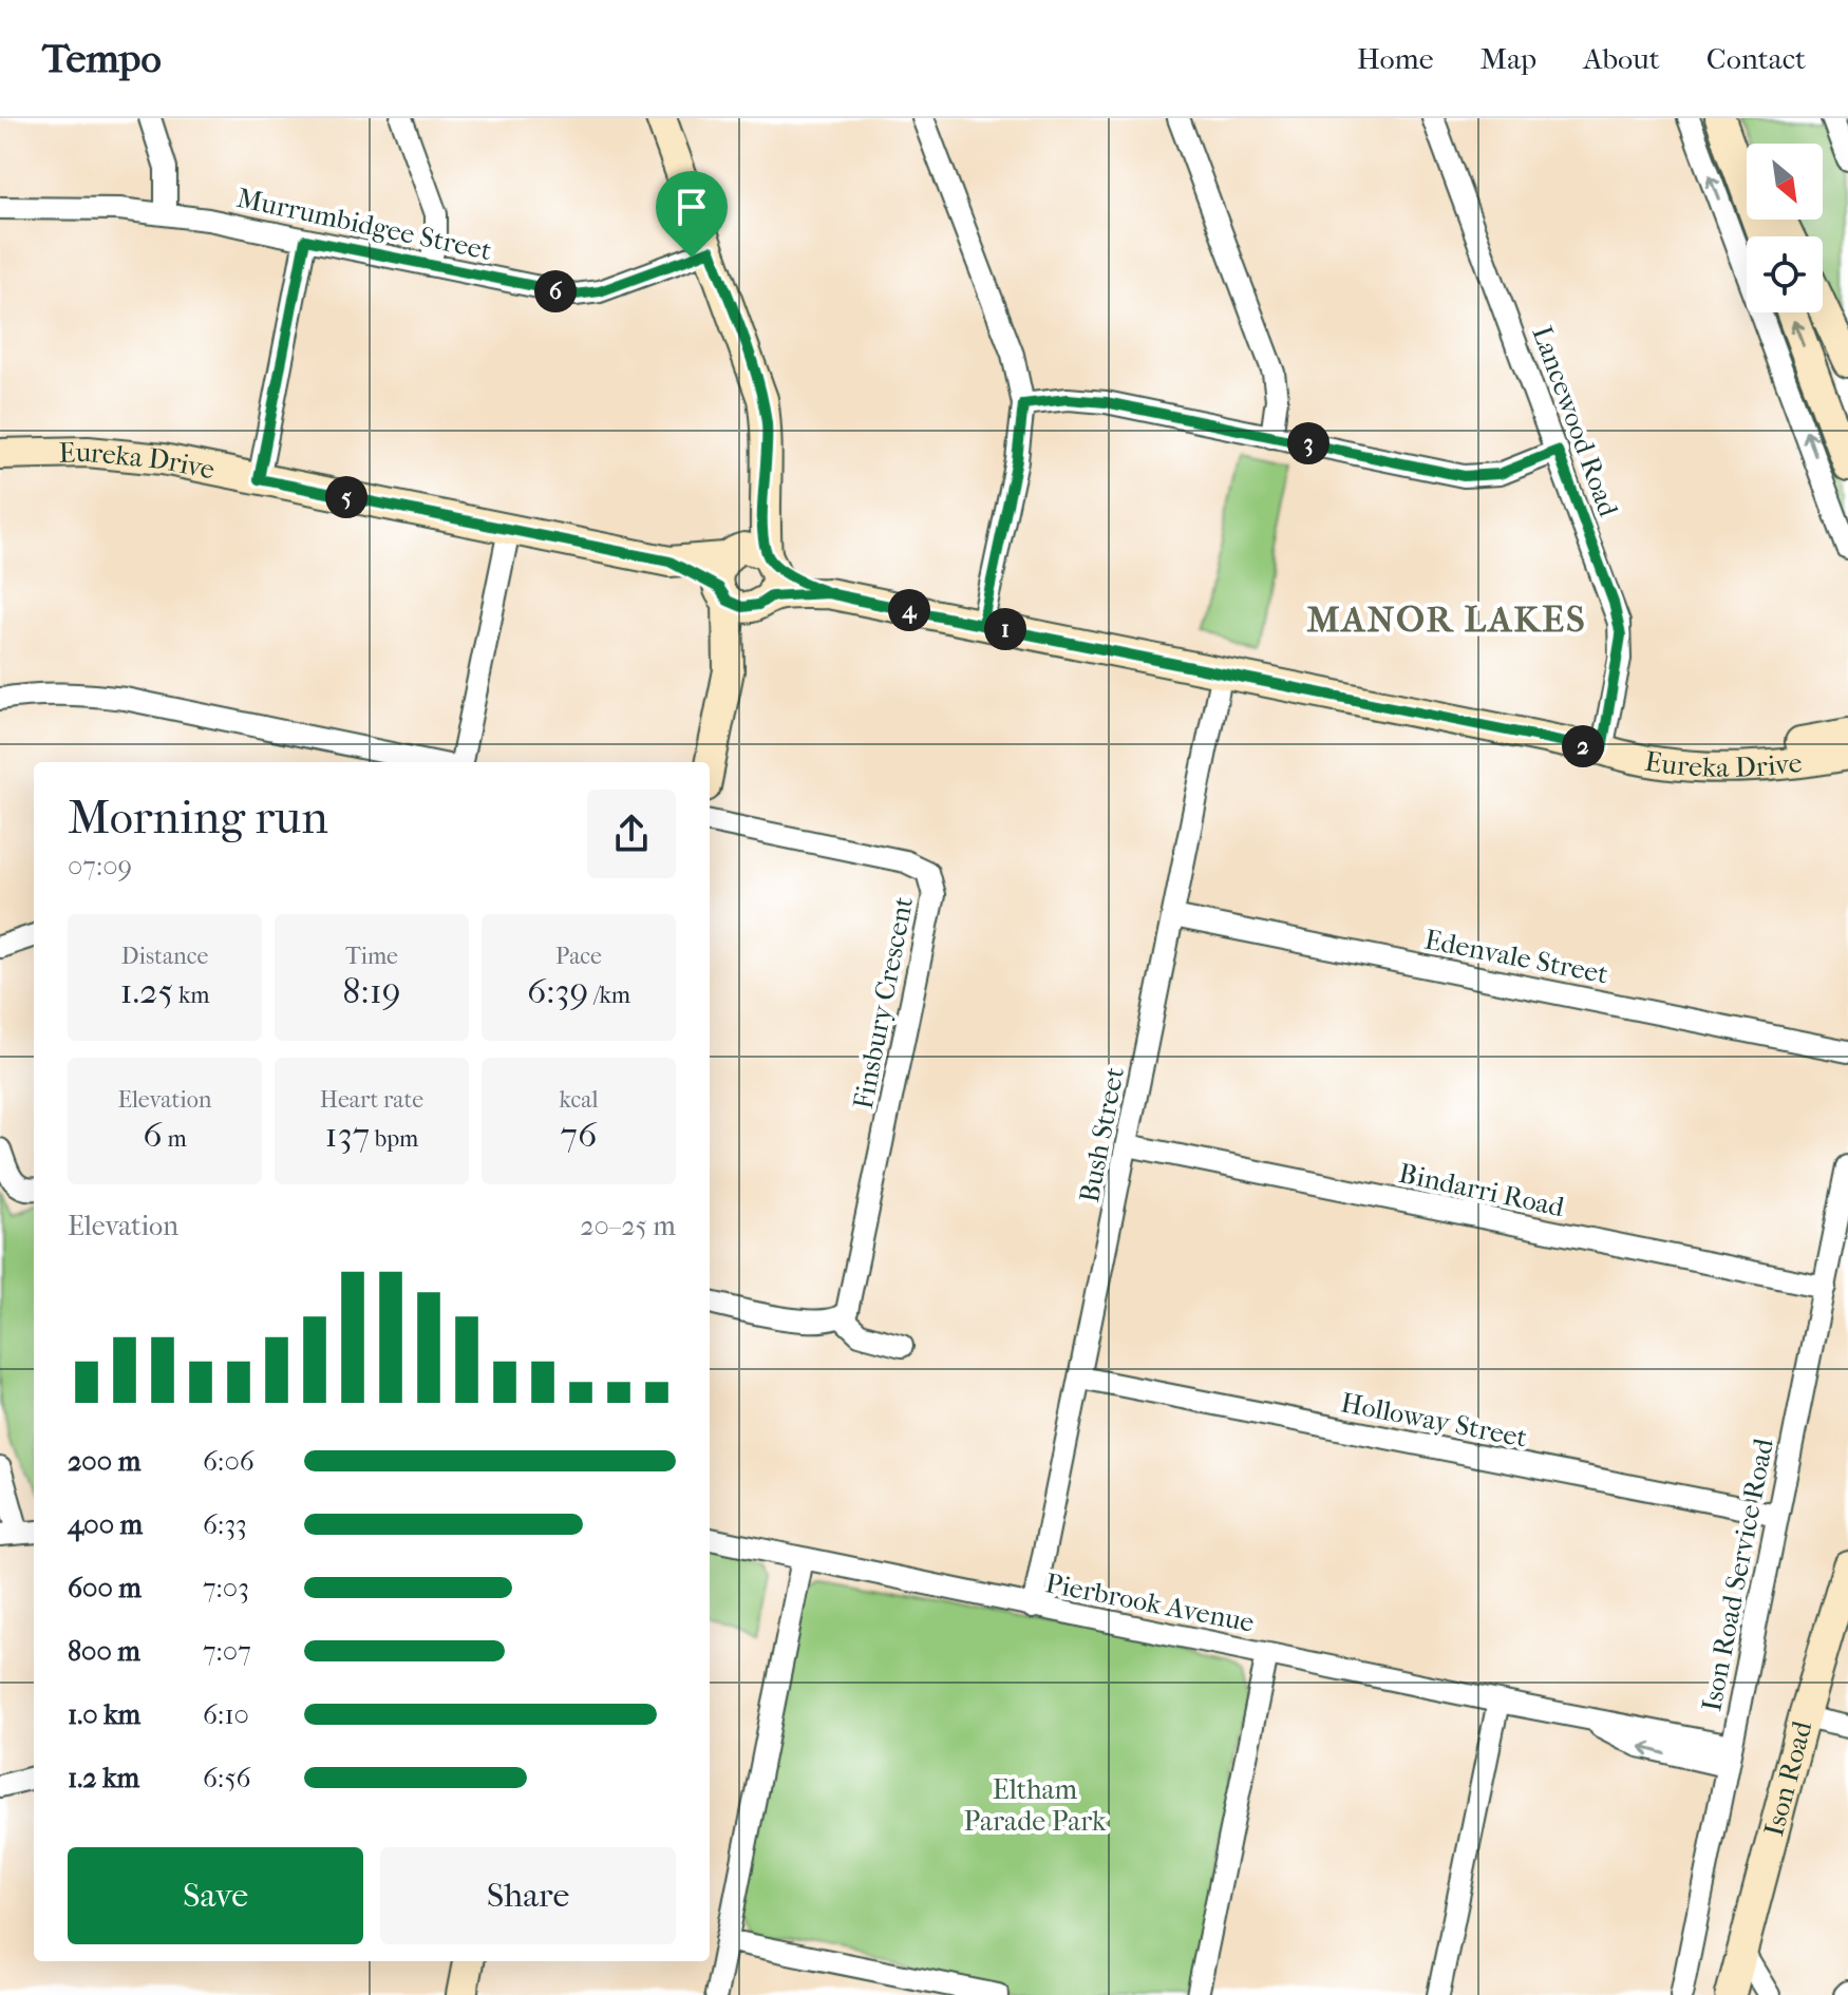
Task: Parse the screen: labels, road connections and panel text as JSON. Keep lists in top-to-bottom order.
{
  "streets": {
    "street": [
      "Murrumbidgee Street",
      "Lancewood Road",
      "Eureka Drive",
      "Edenvale Street",
      "Finsbury Crescent",
      "Bush Street",
      "Bindarri Road",
      "Holloway Street",
      "Ison Road Service Road",
      "Pierbrook Avenue",
      "Ison Road"
    ]
  },
  "crossings": [
    ["Lancewood Road", "Eureka Drive"],
    ["Eureka Drive", "Bush Street"],
    ["Edenvale Street", "Bush Street"],
    ["Bush Street", "Bindarri Road"],
    ["Bush Street", "Holloway Street"],
    ["Bush Street", "Pierbrook Avenue"],
    ["Bindarri Road", "Ison Road Service Road"],
    ["Holloway Street", "Ison Road Service Road"],
    ["Ison Road Service Road", "Pierbrook Avenue"]
  ],
  "districts": ["MANOR LAKES"],
  "parks": ["Eltham Parade Park"],
  "north": "bottom right",
  "page": {
    "header": "Tempo",
    "nav": [
      "Home",
      "Map",
      "About",
      "Contact"
    ],
    "pins": [
      "6",
      "3",
      "5",
      "4",
      "1",
      "2"
    ],
    "heading": ["Morning run", "07:09"],
    "stats": [
      ["Distance", "1.25 km"],
      ["Time", "8:19"],
      ["Pace", "6:39 /km"],
      ["Elevation", "6 m"],
      ["Heart rate", "137 bpm"],
      ["kcal", "76"]
    ],
    "chart": ["Elevation", "20–25 m"],
    "list": [
      {
        "name": "200 m",
        "note": "6:06"
      },
      {
        "name": "400 m",
        "note": "6:33"
      },
      {
        "name": "600 m",
        "note": "7:03"
      },
      {
        "name": "800 m",
        "note": "7:07"
      },
      {
        "name": "1.0 km",
        "note": "6:10"
      },
      {
        "name": "1.2 km",
        "note": "6:56"
      }
    ],
    "buttons": ["Save", "Share"]
  }
}
